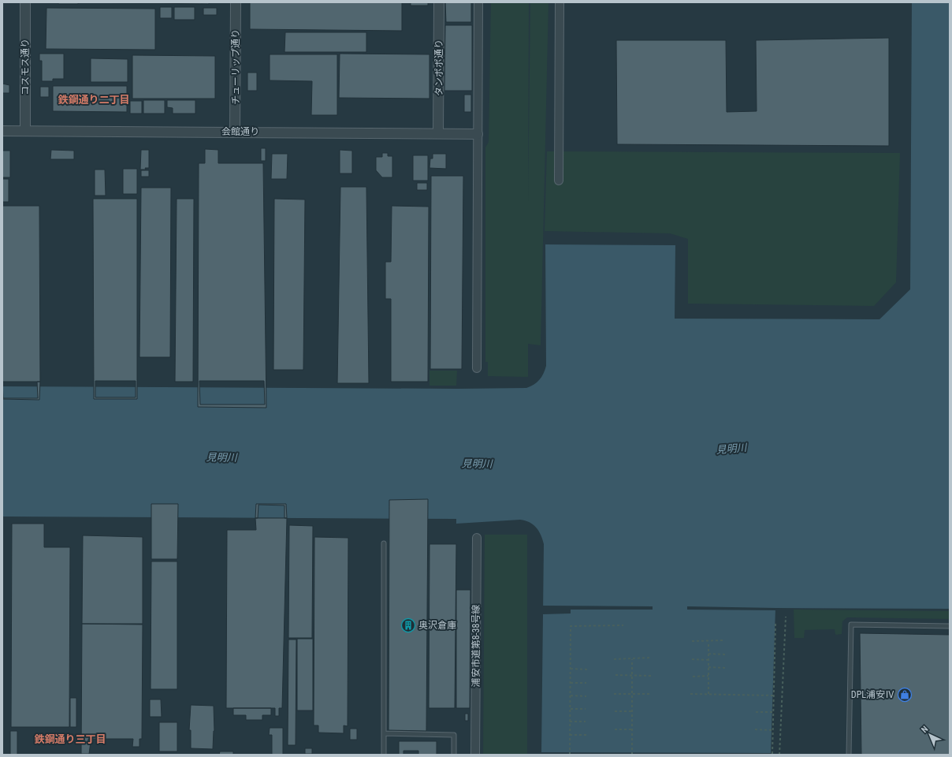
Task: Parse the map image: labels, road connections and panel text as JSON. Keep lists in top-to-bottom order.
{
  "streets": {
    "street": [
      "コスモス通り",
      "チューリップ通り",
      "タンポポ通り",
      "会館通り",
      "浦安市道第8-38号線"
    ]
  },
  "crossings": [
    ["コスモス通り", "会館通り"],
    ["チューリップ通り", "会館通り"],
    ["タンポポ通り", "会館通り"]
  ],
  "districts": ["鉄鋼通り二丁目", "鉄鋼通り三丁目"],
  "water": ["見明川"],
  "places": {
    "building": ["奥沢倉庫"],
    "shop": ["DPL浦安Ⅳ"]
  },
  "north": "top left"
}
